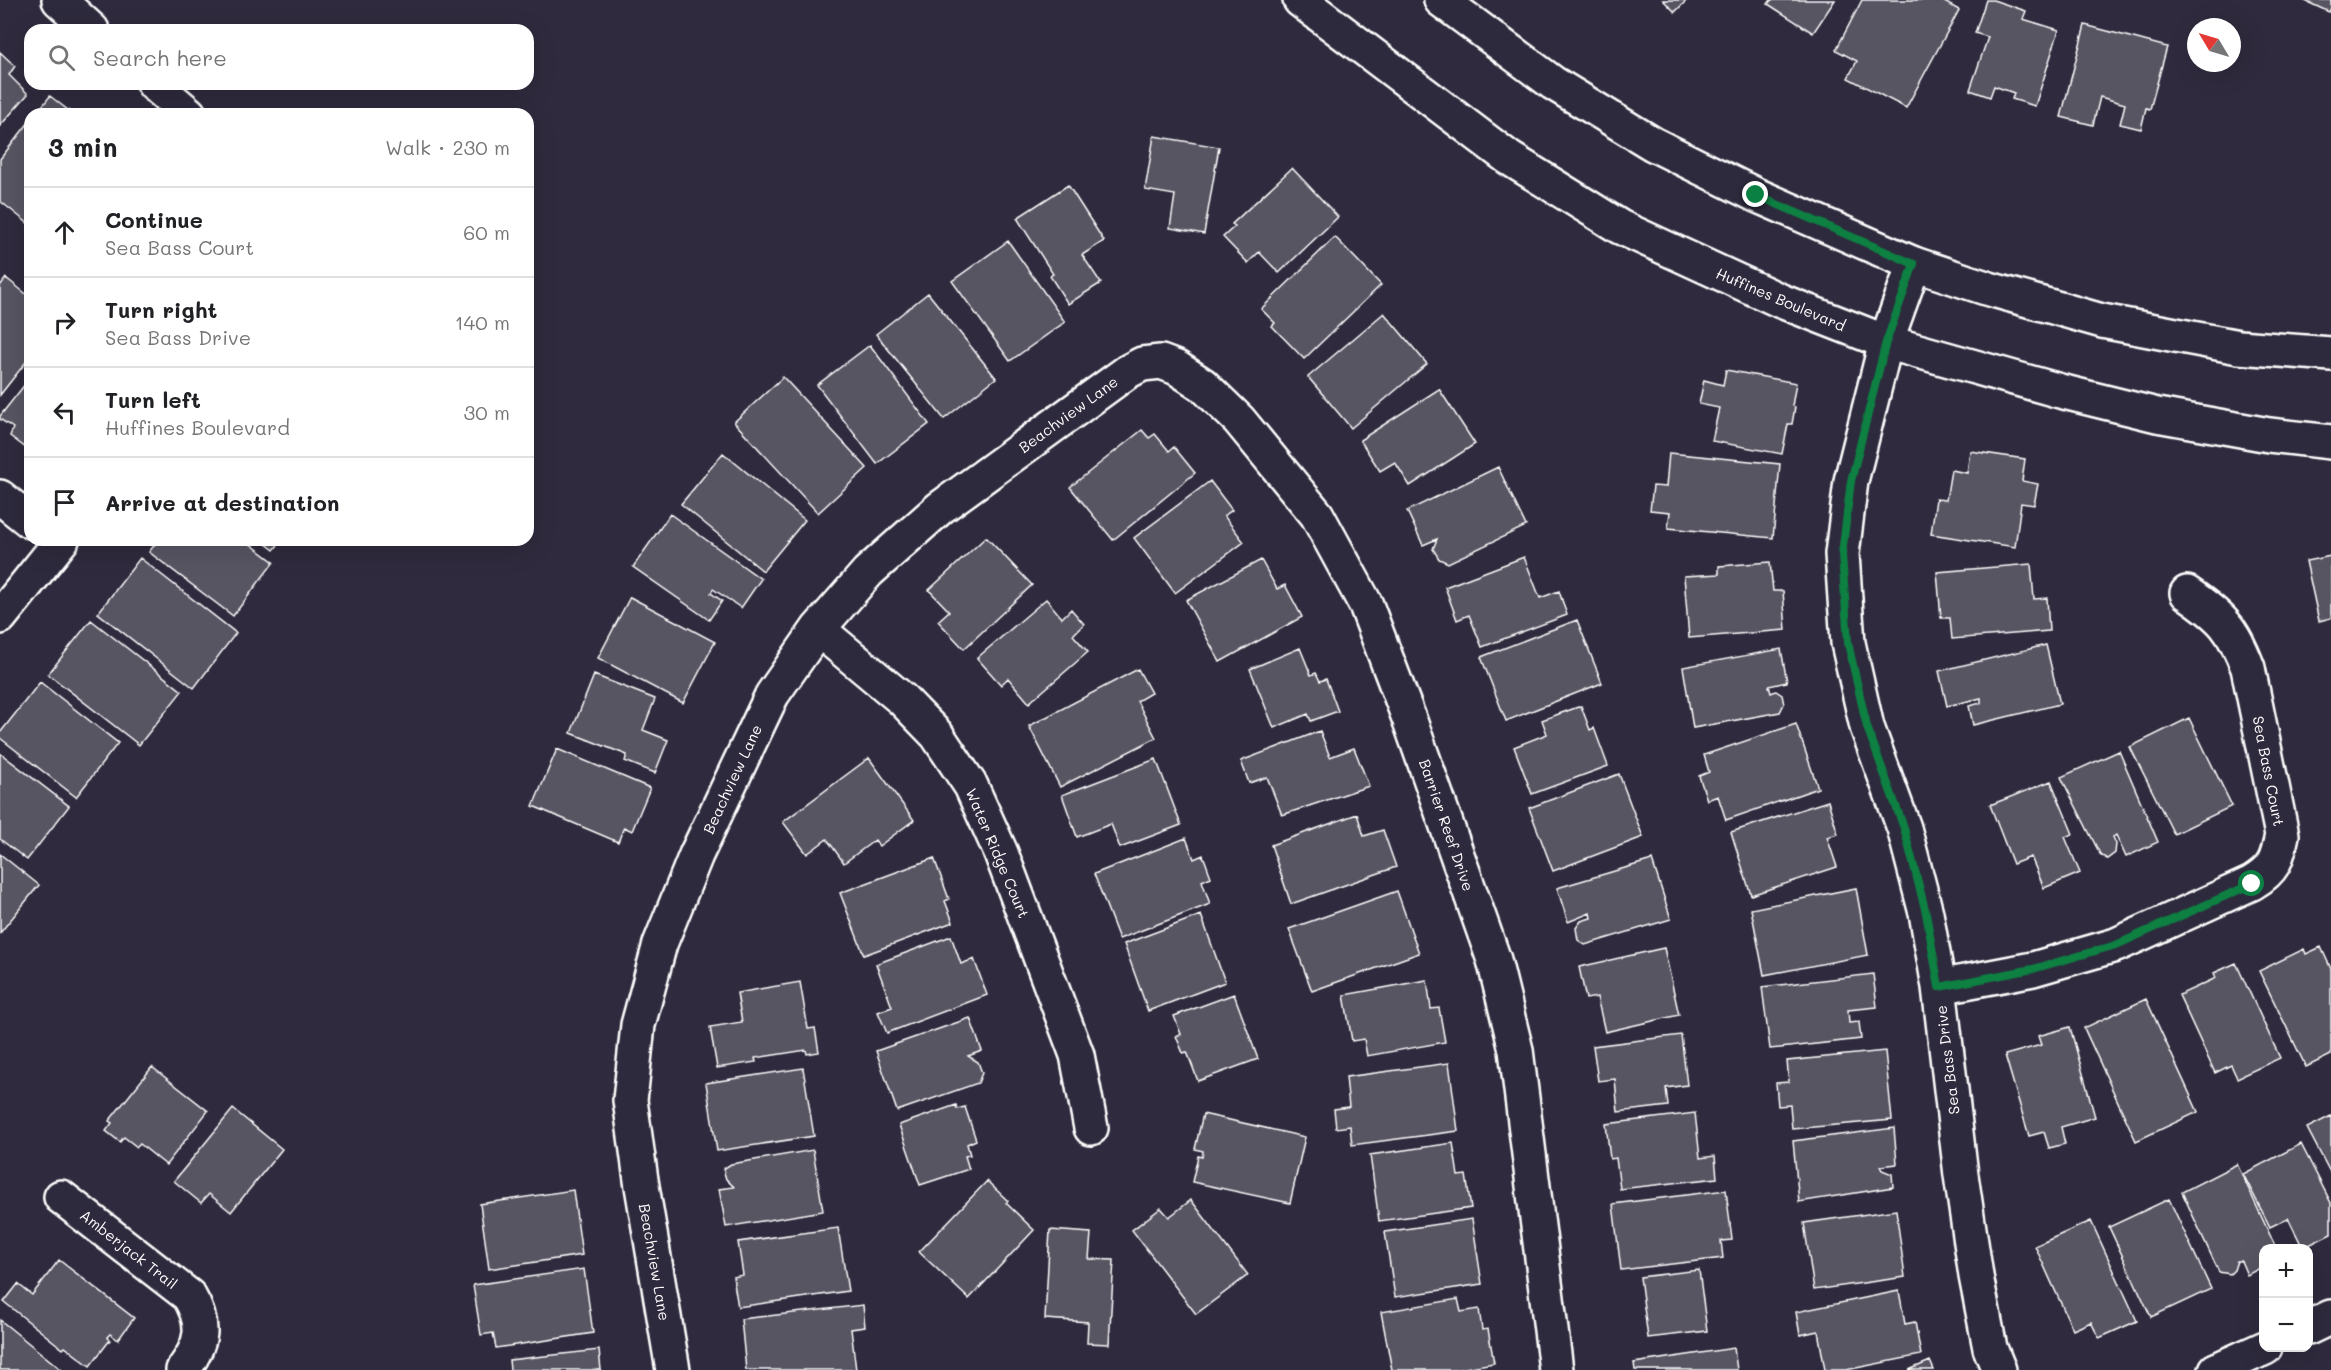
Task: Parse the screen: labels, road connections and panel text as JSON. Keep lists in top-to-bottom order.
{
  "streets": {
    "street": [
      "Huffines Boulevard",
      "Beachview Lane",
      "Sea Bass Court",
      "Barrier Reef Drive",
      "Water Ridge Court",
      "Sea Bass Drive",
      "Amberjack Trail"
    ]
  },
  "crossings": [
    ["Huffines Boulevard", "Sea Bass Drive"],
    ["Beachview Lane", "Barrier Reef Drive"],
    ["Beachview Lane", "Water Ridge Court"],
    ["Sea Bass Court", "Sea Bass Drive"]
  ],
  "north": "top left",
  "page": {
    "search": "Search here",
    "heading": ["3 min", "Walk · 230 m"],
    "list": [
      ["Continue", "Sea Bass Court", "60 m"],
      ["Turn right", "Sea Bass Drive", "140 m"],
      ["Turn left", "Huffines Boulevard", "30 m"],
      "Arrive at destination"
    ],
    "map_buttons": ["+", "−"]
  }
}
